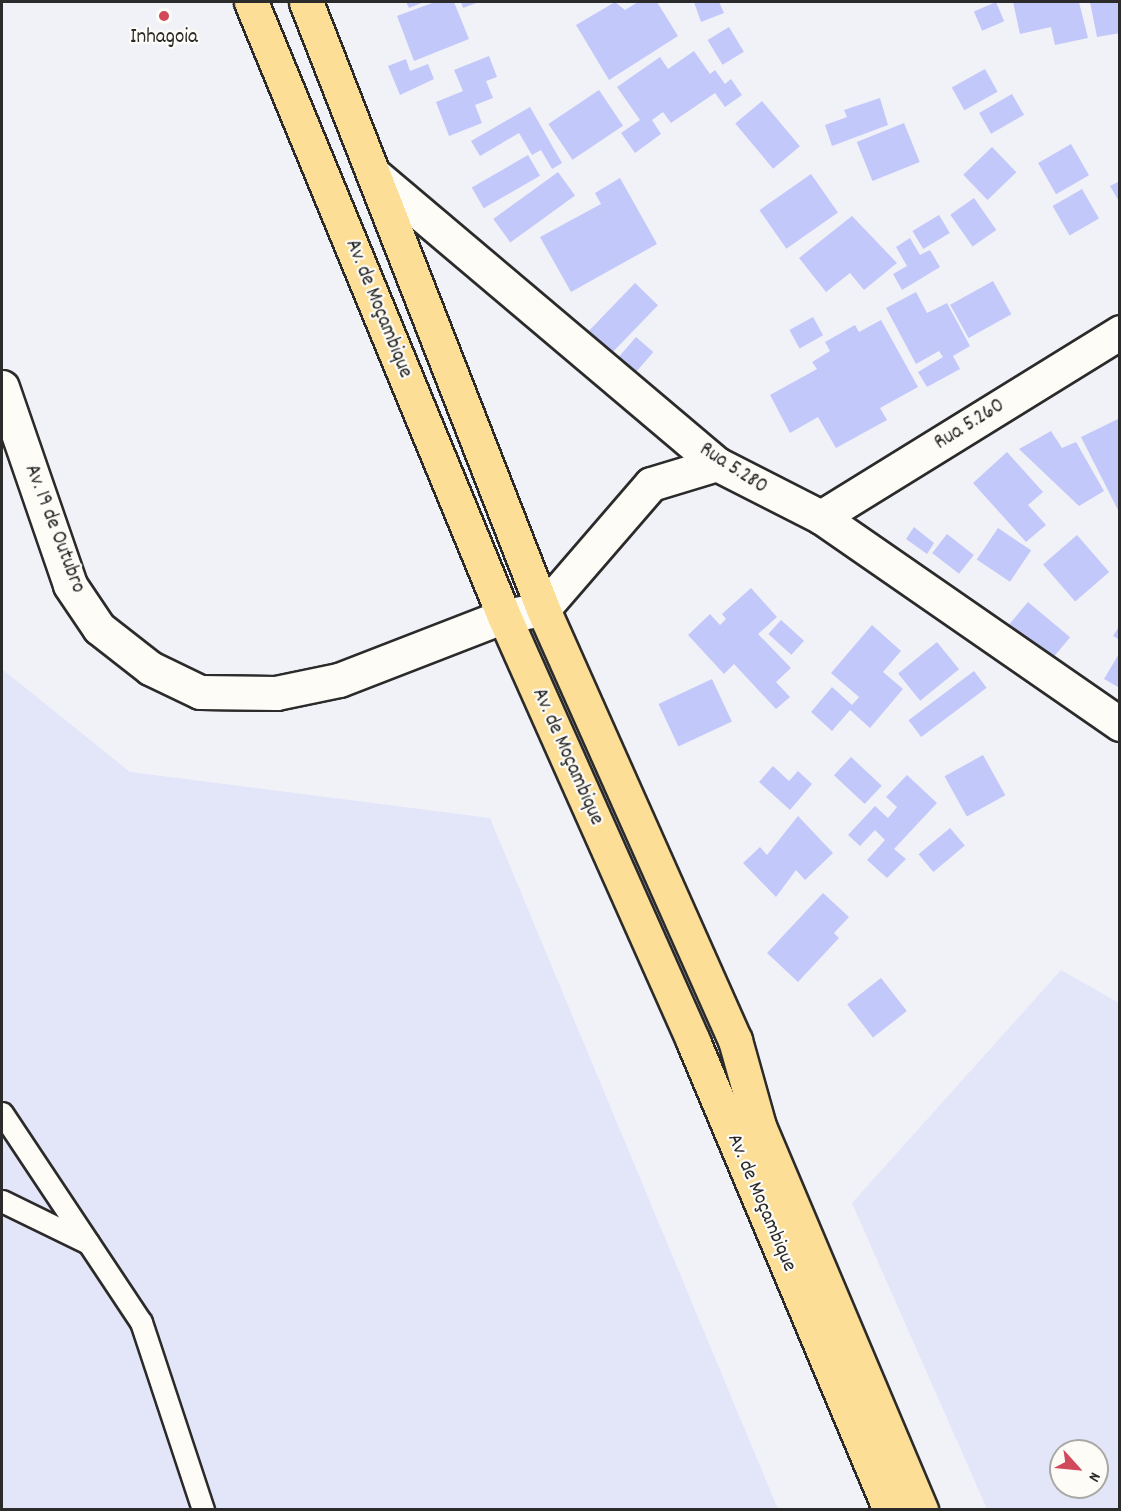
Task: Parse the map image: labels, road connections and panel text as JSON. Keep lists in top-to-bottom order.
{
  "streets": {
    "highway": ["Av. de Moçambique"],
    "street": ["Rua 5.260", "Rua 5.280", "Av. 19 de Outubro"]
  },
  "crossings": [
    ["Av. de Moçambique", "Rua 5.280"],
    ["Av. de Moçambique", "Av. 19 de Outubro"],
    ["Rua 5.260", "Rua 5.280"]
  ],
  "places": ["Inhagoia"],
  "north": "bottom right"
}
